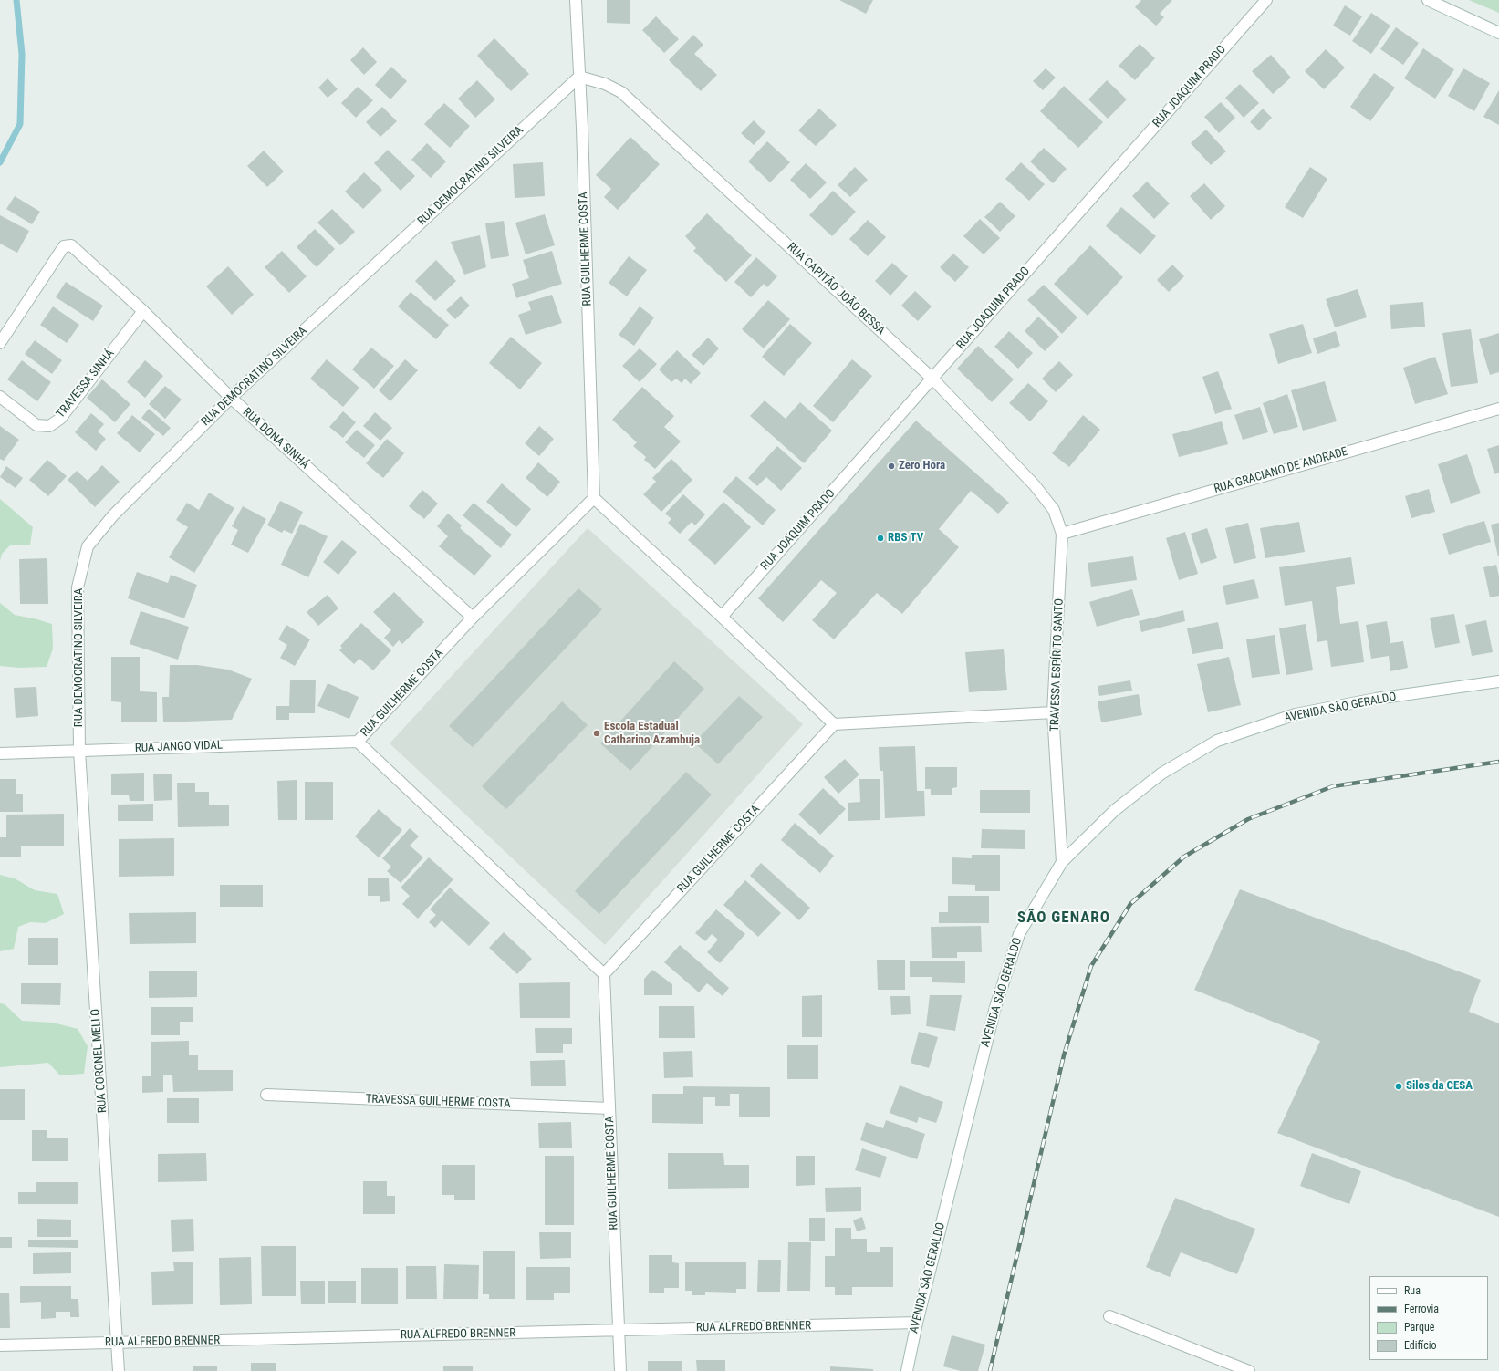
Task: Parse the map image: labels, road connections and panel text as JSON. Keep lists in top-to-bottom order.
{
  "streets": {
    "street": [
      "RUA JOAQUIM PRADO",
      "RUA DEMOCRATINO SILVEIRA",
      "RUA GUILHERME COSTA",
      "RUA CAPITÃO JOÃO BESSA",
      "TRAVESSA SINHÁ",
      "RUA DONA SINHÁ",
      "RUA GRACIANO DE ANDRADE",
      "TRAVESSA ESPÍRITO SANTO",
      "AVENIDA SÃO GERALDO",
      "RUA JANGO VIDAL",
      "RUA CORONEL MELLO",
      "TRAVESSA GUILHERME COSTA",
      "RUA ALFREDO BRENNER"
    ]
  },
  "crossings": [
    ["RUA JOAQUIM PRADO", "RUA CAPITÃO JOÃO BESSA"],
    ["RUA DEMOCRATINO SILVEIRA", "RUA GUILHERME COSTA"],
    ["RUA DEMOCRATINO SILVEIRA", "RUA CAPITÃO JOÃO BESSA"],
    ["RUA DEMOCRATINO SILVEIRA", "RUA DONA SINHÁ"],
    ["RUA DEMOCRATINO SILVEIRA", "RUA JANGO VIDAL"],
    ["RUA DEMOCRATINO SILVEIRA", "RUA CORONEL MELLO"],
    ["RUA GUILHERME COSTA", "RUA CAPITÃO JOÃO BESSA"],
    ["RUA GUILHERME COSTA", "RUA DONA SINHÁ"],
    ["RUA GUILHERME COSTA", "RUA JANGO VIDAL"],
    ["RUA GUILHERME COSTA", "TRAVESSA GUILHERME COSTA"],
    ["RUA GUILHERME COSTA", "RUA ALFREDO BRENNER"],
    ["RUA CAPITÃO JOÃO BESSA", "RUA GRACIANO DE ANDRADE"],
    ["RUA CAPITÃO JOÃO BESSA", "TRAVESSA ESPÍRITO SANTO"],
    ["TRAVESSA SINHÁ", "RUA DONA SINHÁ"],
    ["RUA GRACIANO DE ANDRADE", "TRAVESSA ESPÍRITO SANTO"],
    ["TRAVESSA ESPÍRITO SANTO", "AVENIDA SÃO GERALDO"],
    ["AVENIDA SÃO GERALDO", "RUA ALFREDO BRENNER"],
    ["RUA JANGO VIDAL", "RUA CORONEL MELLO"],
    ["RUA CORONEL MELLO", "RUA ALFREDO BRENNER"]
  ],
  "districts": ["SÃO GENARO"],
  "places": [
    "Zero Hora",
    "RBS TV",
    "Escola Estadual Catharino Azambuja",
    "Silos da CESA"
  ],
  "legend": [
    "Rua",
    "Ferrovia",
    "Parque",
    "Edifício"
  ]
}
